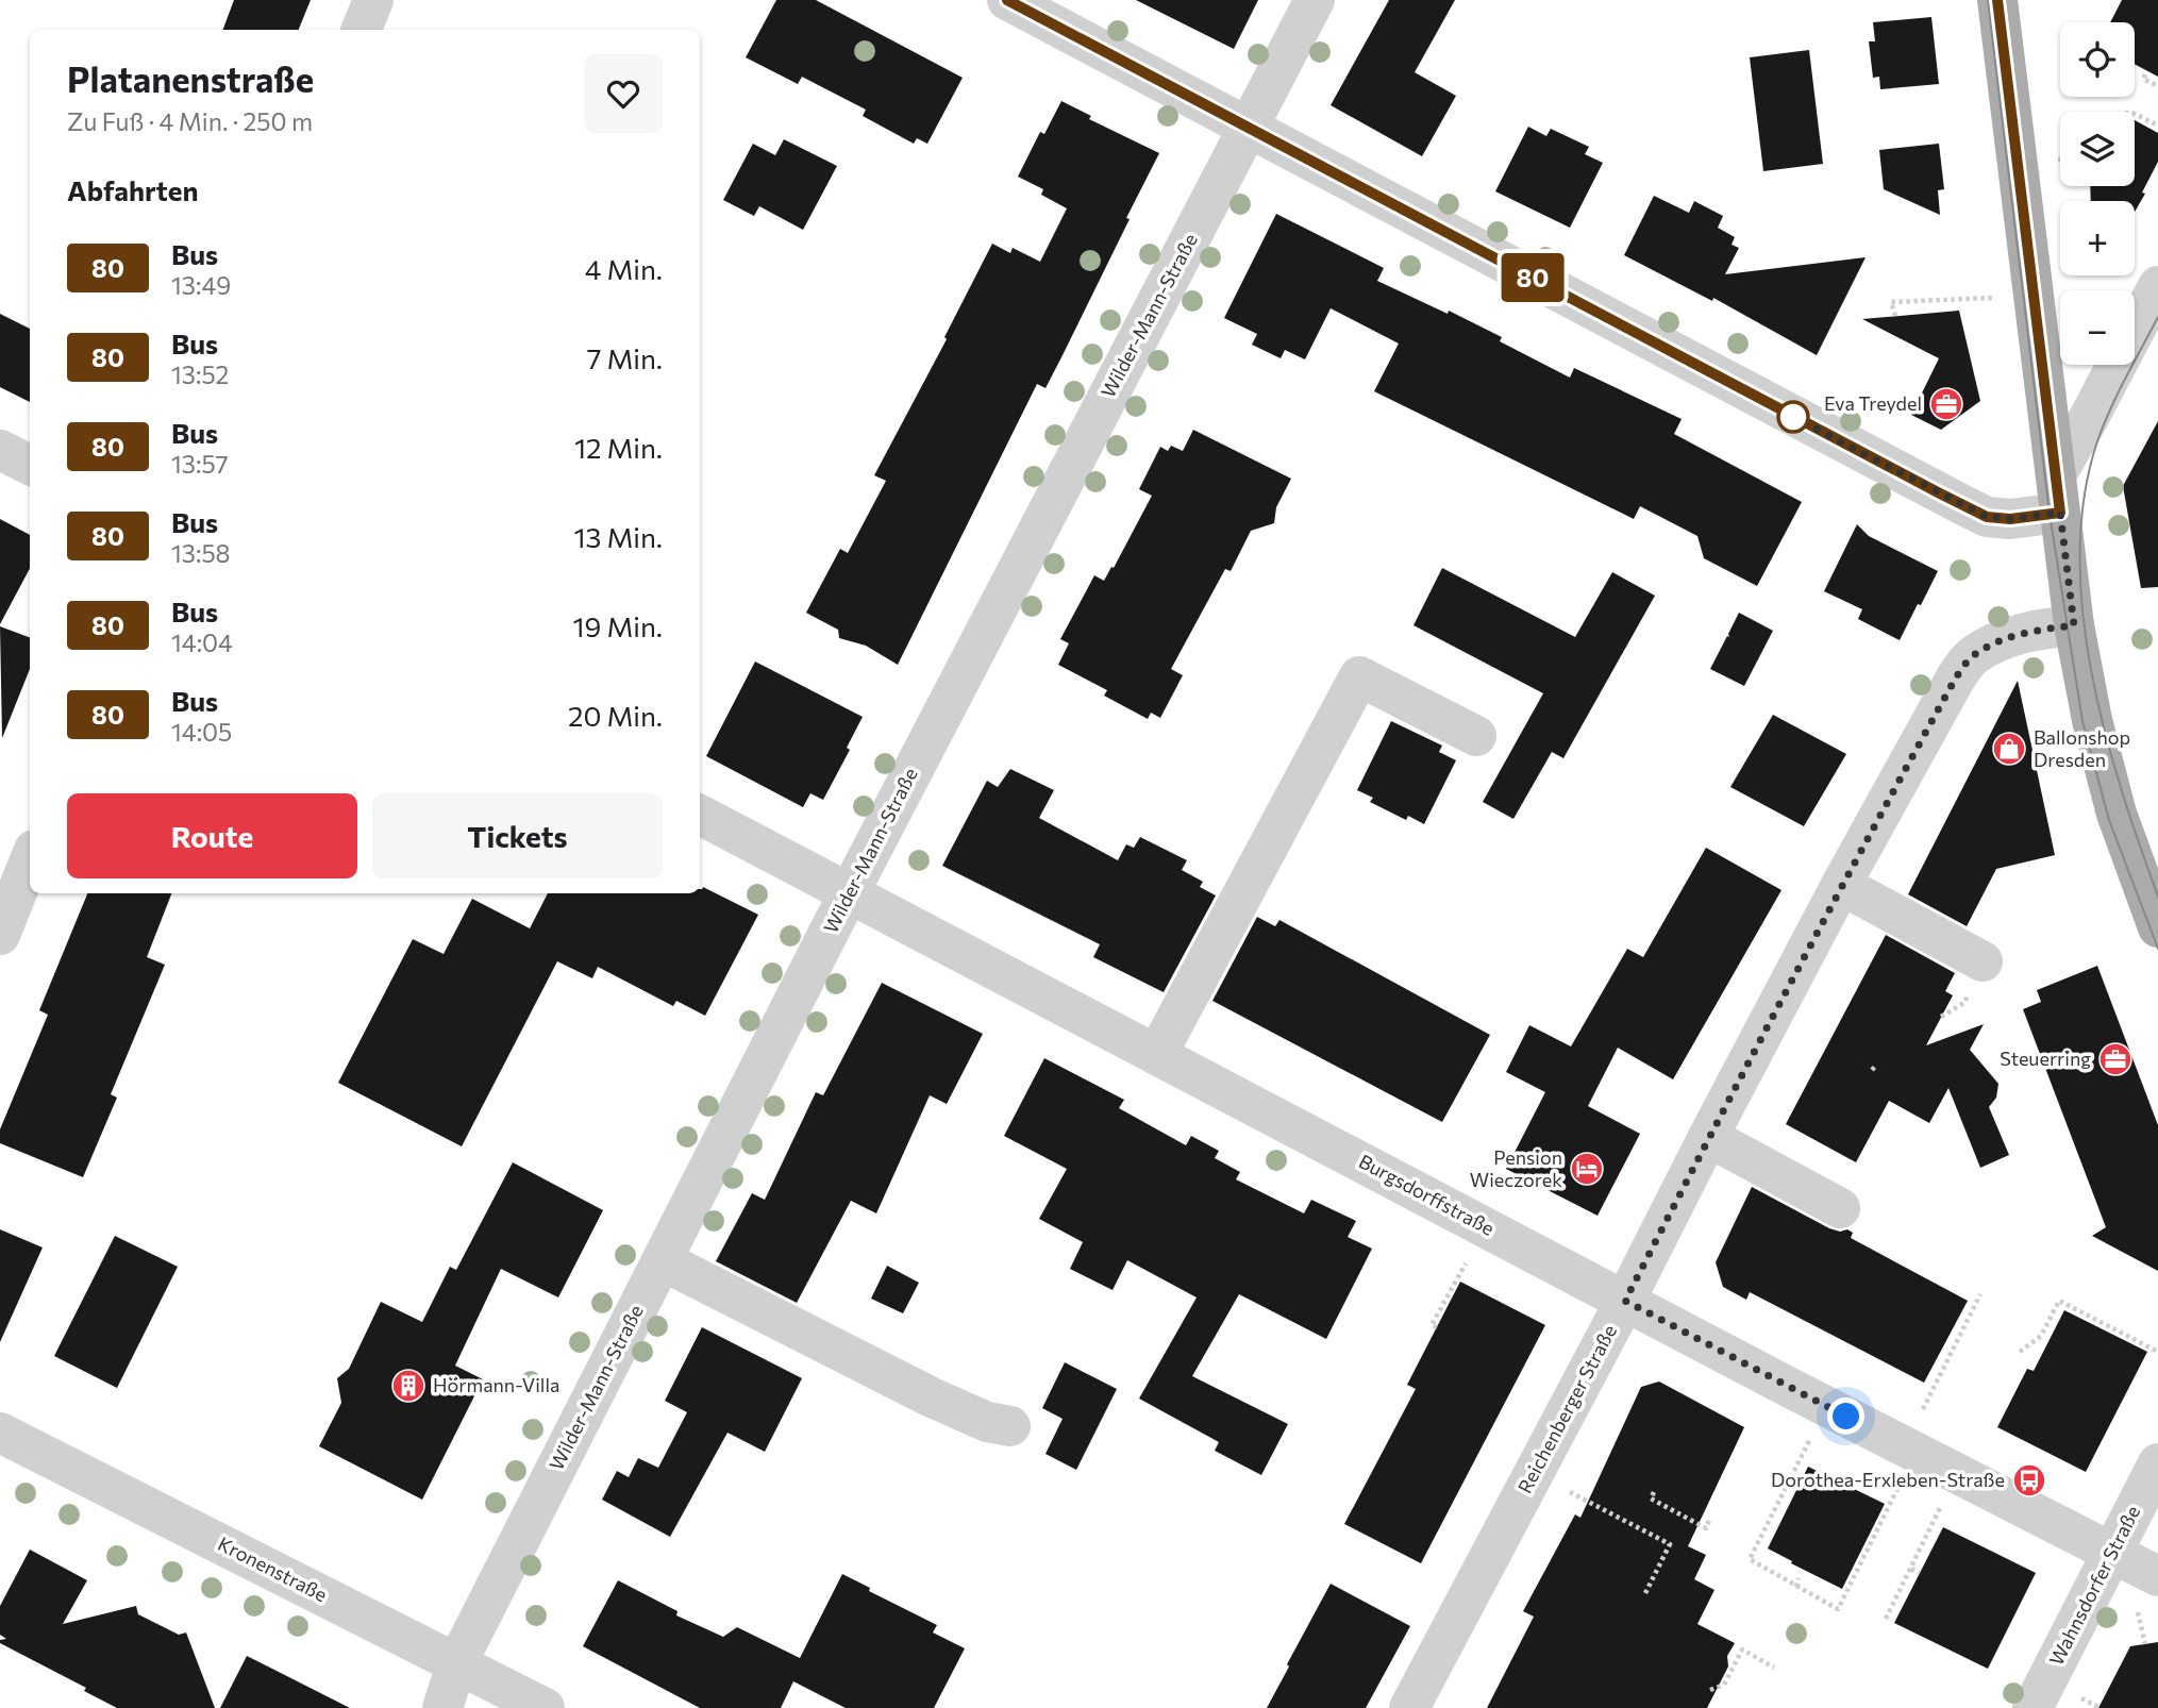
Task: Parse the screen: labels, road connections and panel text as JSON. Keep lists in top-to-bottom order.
{
  "streets": {
    "street": [
      "Wilder-Mann-Straße",
      "Burgsdorffstraße",
      "Reichenberger Straße",
      "Kronenstraße",
      "Wahnsdorfer Straße"
    ]
  },
  "crossings": [
    ["Wilder-Mann-Straße", "Burgsdorffstraße"],
    ["Wilder-Mann-Straße", "Kronenstraße"],
    ["Burgsdorffstraße", "Reichenberger Straße"],
    ["Burgsdorffstraße", "Wahnsdorfer Straße"]
  ],
  "places": {
    "office": ["Eva Treydel", "Steuerring"],
    "shop": ["Ballonshop Dresden"],
    "hotel": ["Pension Wieczorek"],
    "building": ["Hörmann-Villa"],
    "bus stop": ["Dorothea-Erxleben-Straße"]
  },
  "lines": ["bus line 80"],
  "page": {
    "on_map": "80",
    "map_buttons": ["+", "−"],
    "heading": [
      ["Platanenstraße", "Zu Fuß · 4 Min. · 250 m"],
      "Abfahrten"
    ],
    "list": [
      {
        "mark": "80",
        "name": "Bus",
        "note": "13:49",
        "value": "4 Min."
      },
      {
        "mark": "80",
        "name": "Bus",
        "note": "13:52",
        "value": "7 Min."
      },
      {
        "mark": "80",
        "name": "Bus",
        "note": "13:57",
        "value": "12 Min."
      },
      {
        "mark": "80",
        "name": "Bus",
        "note": "13:58",
        "value": "13 Min."
      },
      {
        "mark": "80",
        "name": "Bus",
        "note": "14:04",
        "value": "19 Min."
      },
      {
        "mark": "80",
        "name": "Bus",
        "note": "14:05",
        "value": "20 Min."
      }
    ],
    "buttons": ["Route", "Tickets"]
  }
}
